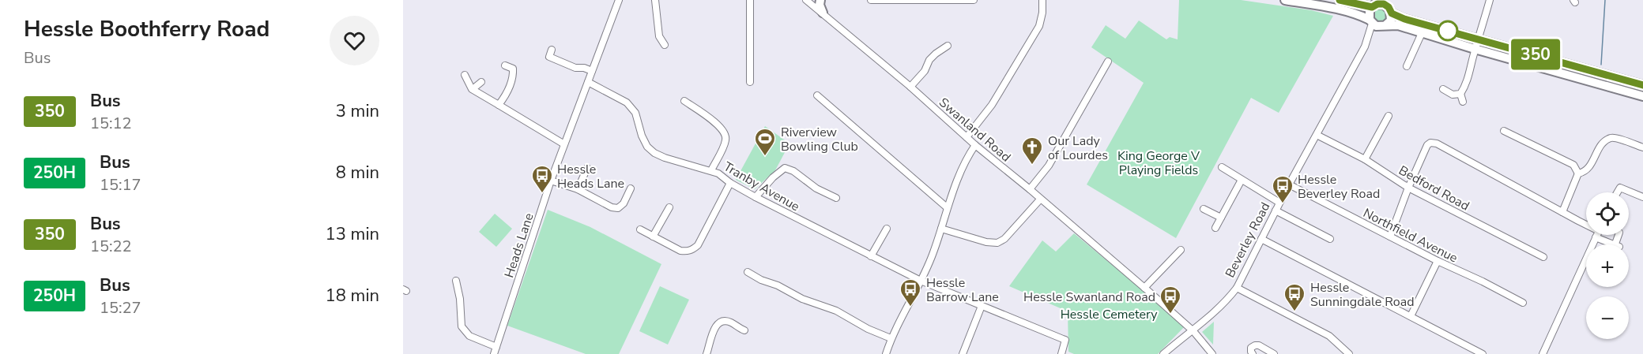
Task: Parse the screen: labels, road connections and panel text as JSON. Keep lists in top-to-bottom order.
{
  "streets": {
    "street": [
      "Swanland Road",
      "Tranby Avenue",
      "Bedford Road",
      "Northfield Avenue",
      "Beverley Road",
      "Heads Lane"
    ]
  },
  "crossings": [
    ["Swanland Road", "Beverley Road"],
    ["Tranby Avenue", "Heads Lane"],
    ["Bedford Road", "Beverley Road"],
    ["Northfield Avenue", "Beverley Road"]
  ],
  "parks": ["King George V Playing Fields", "Hessle Cemetery"],
  "places": {
    "sports": ["Riverview Bowling Club"],
    "church": ["Our Lady of Lourdes"],
    "bus stop": [
      "Hessle Heads Lane",
      "Hessle Beverley Road",
      "Hessle Barrow Lane",
      "Hessle Sunningdale Road",
      "Hessle Swanland Road"
    ]
  },
  "lines": ["bus line 350"],
  "page": {
    "heading": ["Hessle Boothferry Road", "Bus"],
    "on_map": "350",
    "list": [
      {
        "mark": "350",
        "name": "Bus",
        "note": "15:12",
        "value": "3 min"
      },
      {
        "mark": "250H",
        "name": "Bus",
        "note": "15:17",
        "value": "8 min"
      },
      {
        "mark": "350",
        "name": "Bus",
        "note": "15:22",
        "value": "13 min"
      },
      {
        "mark": "250H",
        "name": "Bus",
        "note": "15:27",
        "value": "18 min"
      }
    ],
    "map_buttons": ["+", "−"]
  }
}
